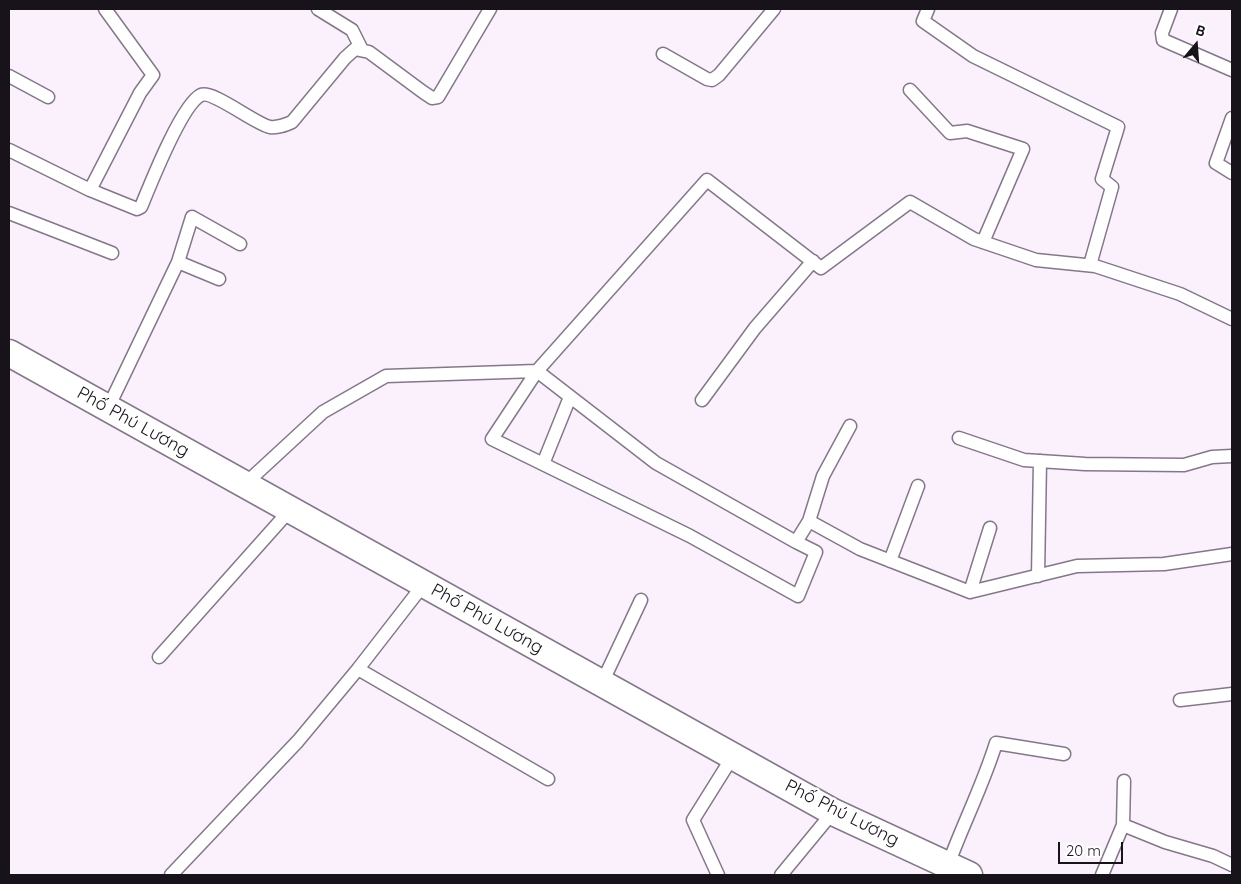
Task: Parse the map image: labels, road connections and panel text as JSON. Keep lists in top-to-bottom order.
{
  "streets": {
    "street": ["Phố Phú Lương"]
  },
  "scale_bar": "20 m",
  "north": "top"
}
